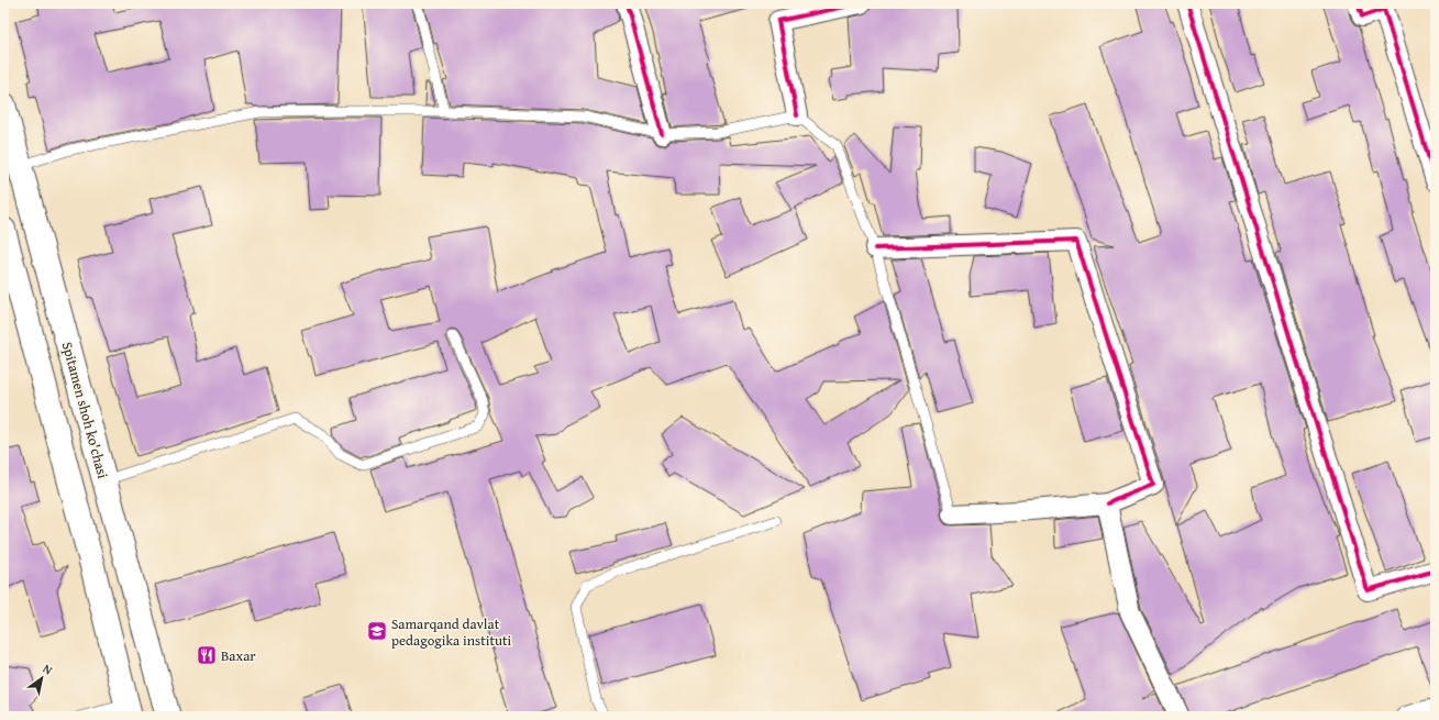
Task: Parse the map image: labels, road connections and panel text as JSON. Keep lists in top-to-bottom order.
{
  "streets": {
    "main road": ["Spitamen shoh ko'chasi"]
  },
  "places": {
    "school or university": ["Samarqand davlat pedagogika instituti"],
    "restaurant": ["Baxar"]
  },
  "north": "top right"
}
